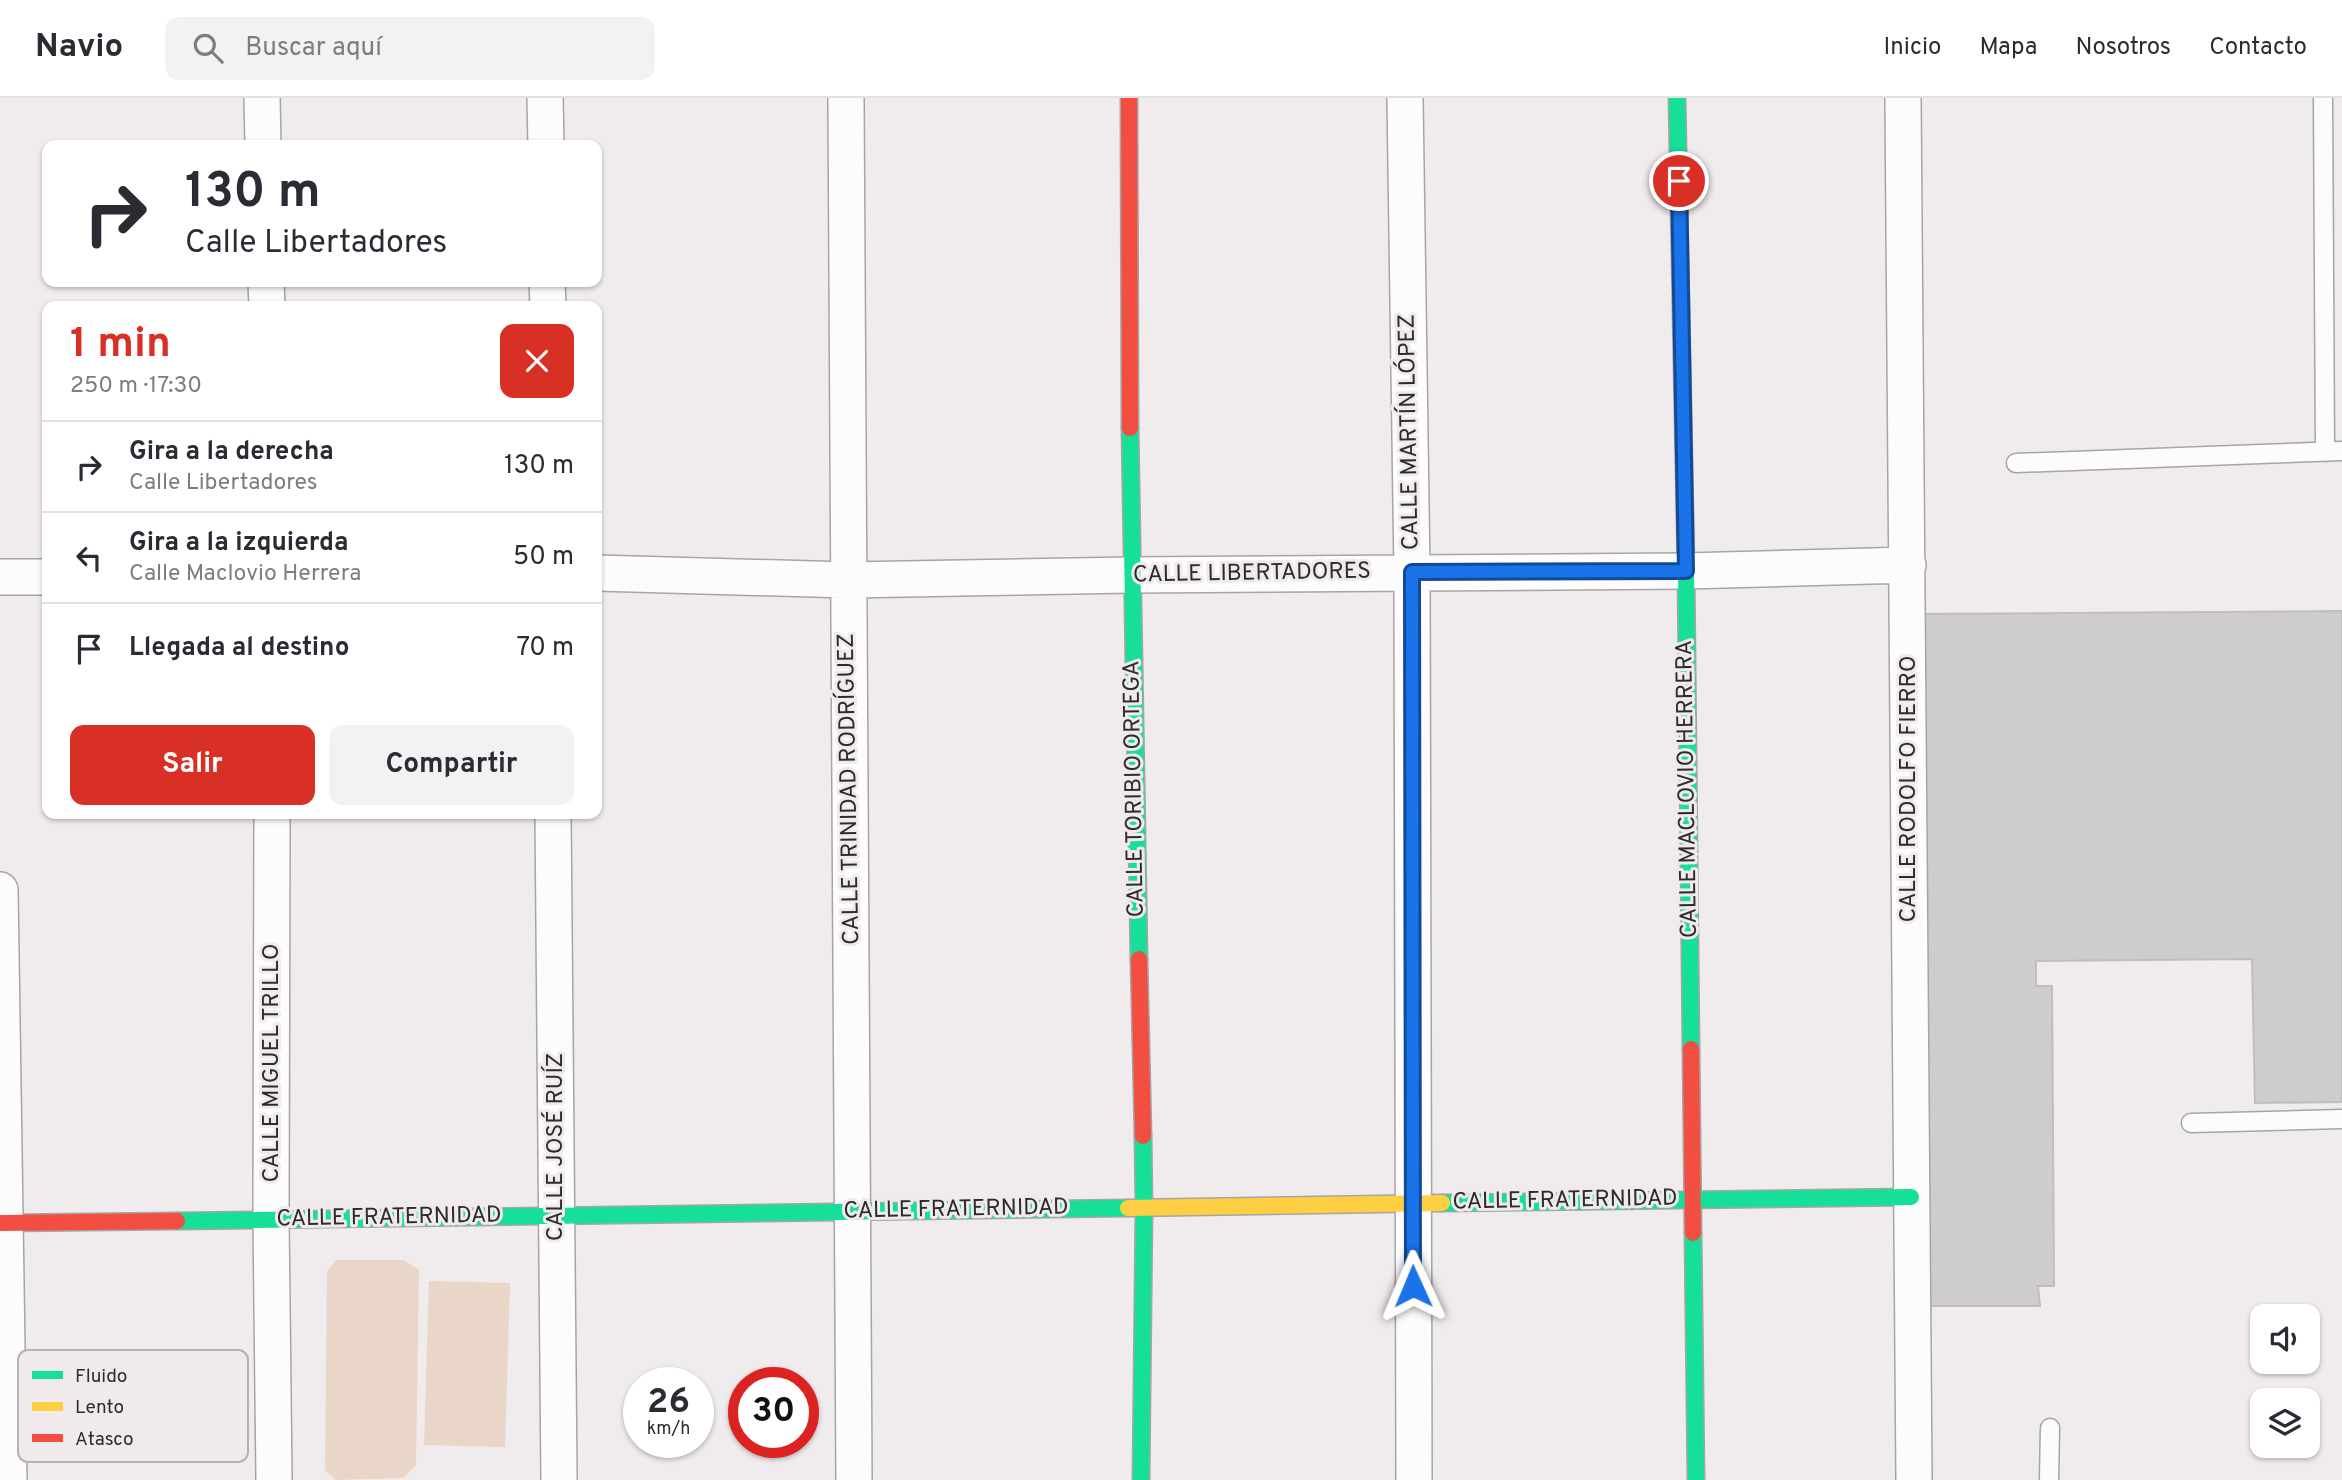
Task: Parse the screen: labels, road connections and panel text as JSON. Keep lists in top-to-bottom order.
{
  "streets": {
    "street": [
      "CALLE MARTÍN LÓPEZ",
      "CALLE LIBERTADORES",
      "CALLE TRINIDAD RODRÍGUEZ",
      "CALLE TORIBIO ORTEGA",
      "CALLE MACLOVIO HERRERA",
      "CALLE RODOLFO FIERRO",
      "CALLE MIGUEL TRILLO",
      "CALLE JOSÉ RUÍZ",
      "CALLE FRATERNIDAD"
    ]
  },
  "crossings": [
    ["CALLE MARTÍN LÓPEZ", "CALLE LIBERTADORES"],
    ["CALLE MARTÍN LÓPEZ", "CALLE FRATERNIDAD"],
    ["CALLE LIBERTADORES", "CALLE TRINIDAD RODRÍGUEZ"],
    ["CALLE LIBERTADORES", "CALLE TORIBIO ORTEGA"],
    ["CALLE LIBERTADORES", "CALLE MACLOVIO HERRERA"],
    ["CALLE LIBERTADORES", "CALLE RODOLFO FIERRO"],
    ["CALLE TRINIDAD RODRÍGUEZ", "CALLE FRATERNIDAD"],
    ["CALLE TORIBIO ORTEGA", "CALLE FRATERNIDAD"],
    ["CALLE MACLOVIO HERRERA", "CALLE FRATERNIDAD"],
    ["CALLE RODOLFO FIERRO", "CALLE FRATERNIDAD"],
    ["CALLE MIGUEL TRILLO", "CALLE FRATERNIDAD"],
    ["CALLE JOSÉ RUÍZ", "CALLE FRATERNIDAD"]
  ],
  "legend": ["Fluido", "Lento", "Atasco"],
  "page": {
    "header": "Navio",
    "search": "Buscar aquí",
    "nav": [
      "Inicio",
      "Mapa",
      "Nosotros",
      "Contacto"
    ],
    "turn": ["130 m", "Calle Libertadores"],
    "heading": ["1 min", "250 m · 17:30"],
    "list": [
      {
        "name": "Gira a la derecha",
        "note": "Calle Libertadores",
        "value": "130 m"
      },
      {
        "name": "Gira a la izquierda",
        "note": "Calle Maclovio Herrera",
        "value": "50 m"
      },
      {
        "name": "Llegada al destino",
        "value": "70 m"
      }
    ],
    "buttons": ["Salir", "Compartir"],
    "speed": "26 km/h",
    "limit": "30"
  }
}
